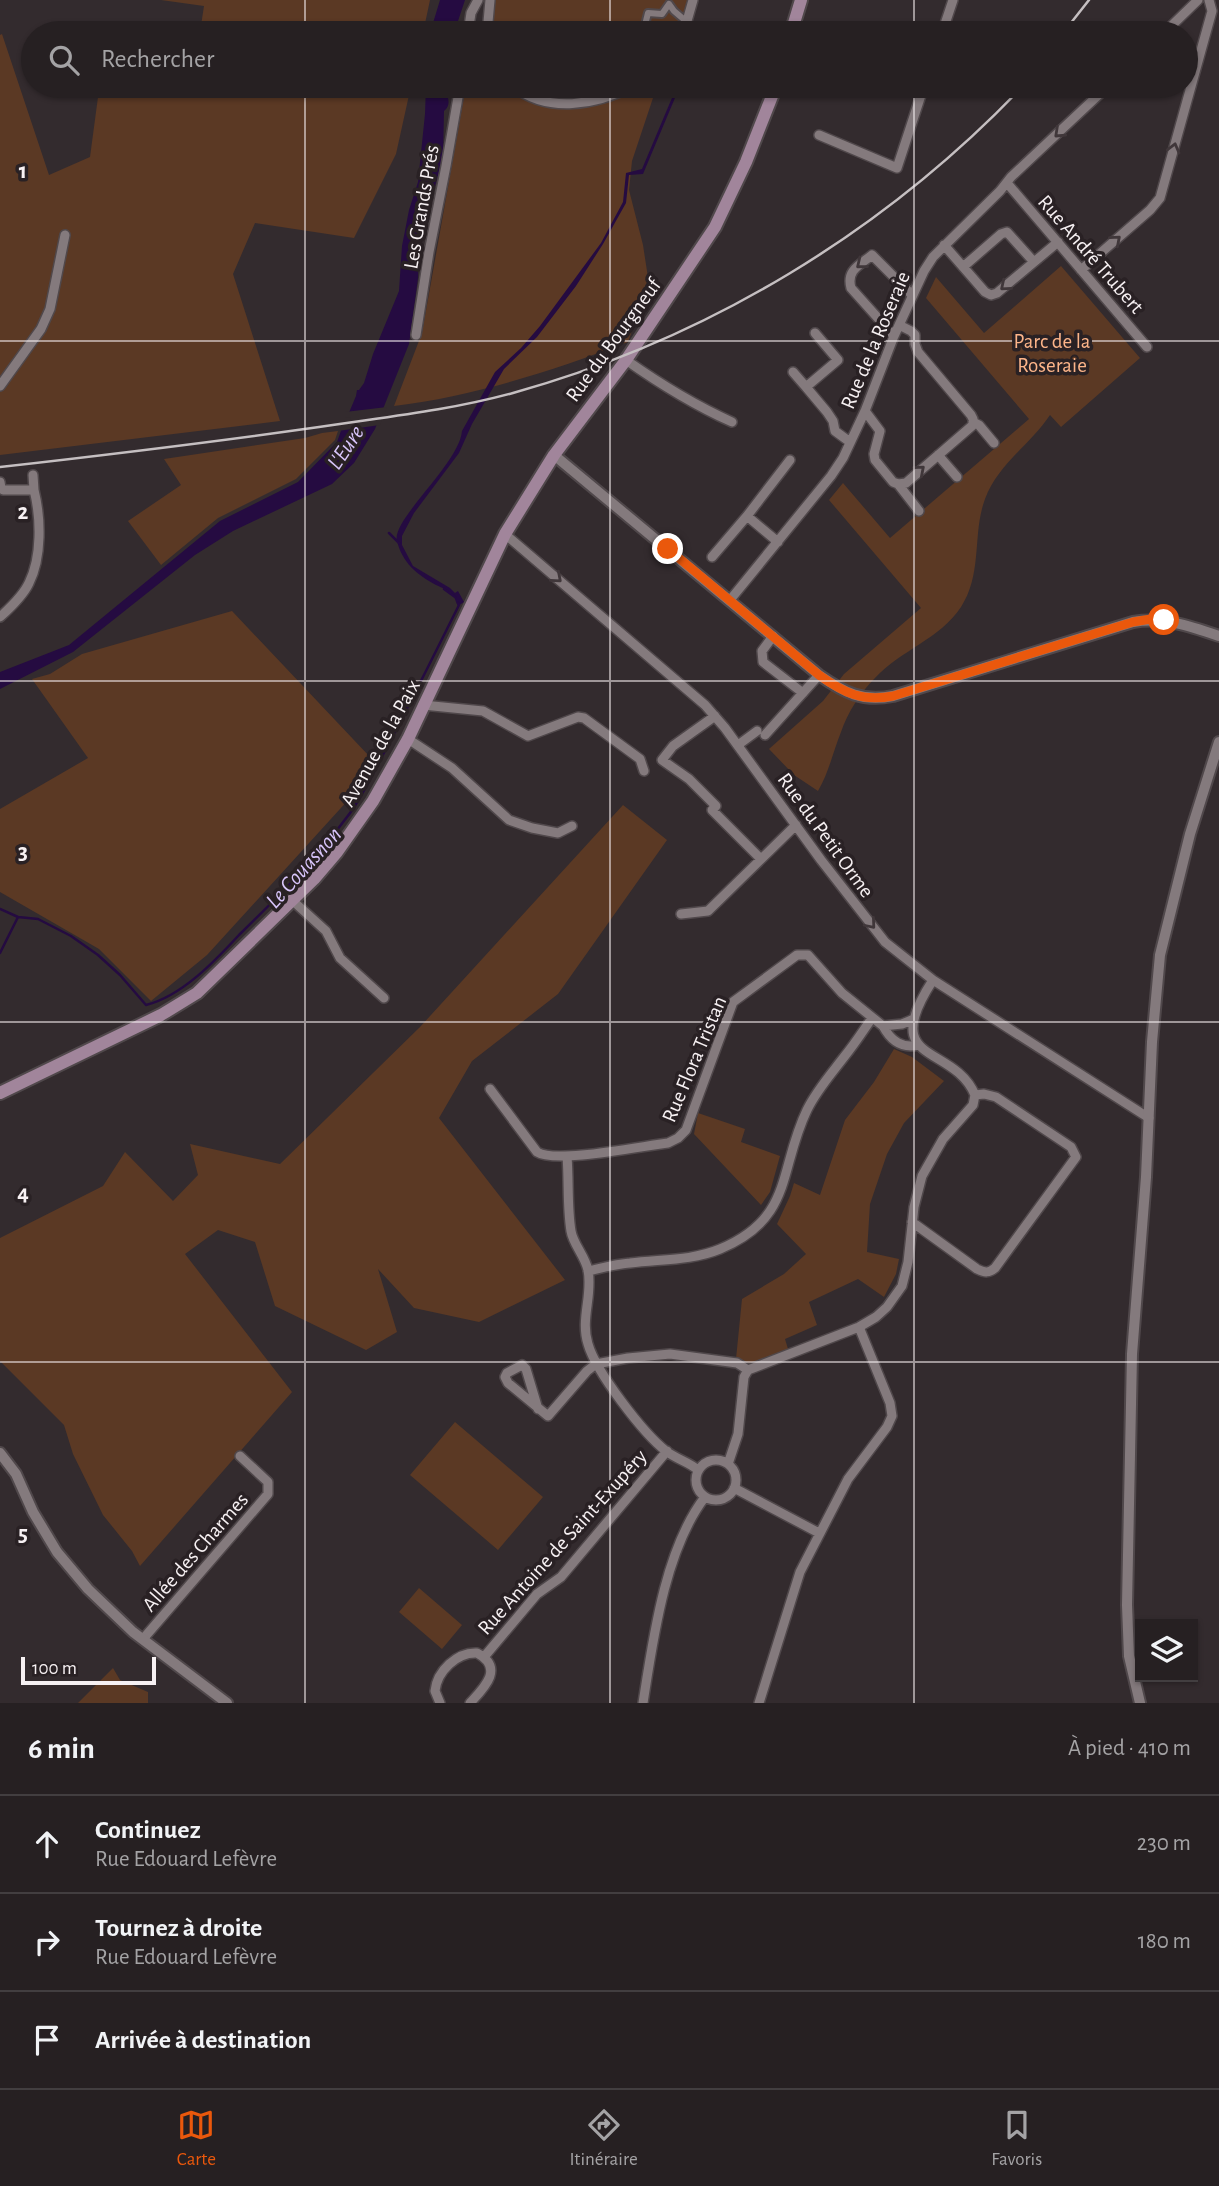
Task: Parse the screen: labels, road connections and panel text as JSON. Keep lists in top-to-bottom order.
{
  "streets": {
    "main road": ["Rue du Bourgneuf", "Avenue de la Paix"],
    "street": [
      "Les Grands Prés",
      "Rue André Trubert",
      "Rue de la Roseraie",
      "Rue du Petit Orme",
      "Rue Flora Tristan",
      "Rue Antoine de Saint-Exupéry",
      "Allée des Charmes"
    ]
  },
  "crossings": [
    ["Rue André Trubert", "Rue de la Roseraie"],
    ["Rue du Bourgneuf", "Avenue de la Paix"],
    ["Rue du Bourgneuf", "Rue du Petit Orme"]
  ],
  "one_way": ["Rue du Petit Orme"],
  "water": ["L'Eure", "Le Couasnon"],
  "parks": ["Parc de la Roseraie"],
  "scale_bar": "100 m",
  "page": {
    "search": "Rechercher",
    "scale": "100 m",
    "heading": ["6 min", "À pied · 410 m"],
    "list": [
      ["Continuez", "Rue Edouard Lefèvre", "230 m"],
      ["Tournez à droite", "Rue Edouard Lefèvre", "180 m"],
      "Arrivée à destination"
    ],
    "nav": ["Carte", "Itinéraire", "Favoris"]
  },
  "grid": {
    "rows": [
      "1",
      "2",
      "3",
      "4",
      "5"
    ]
  }
}
